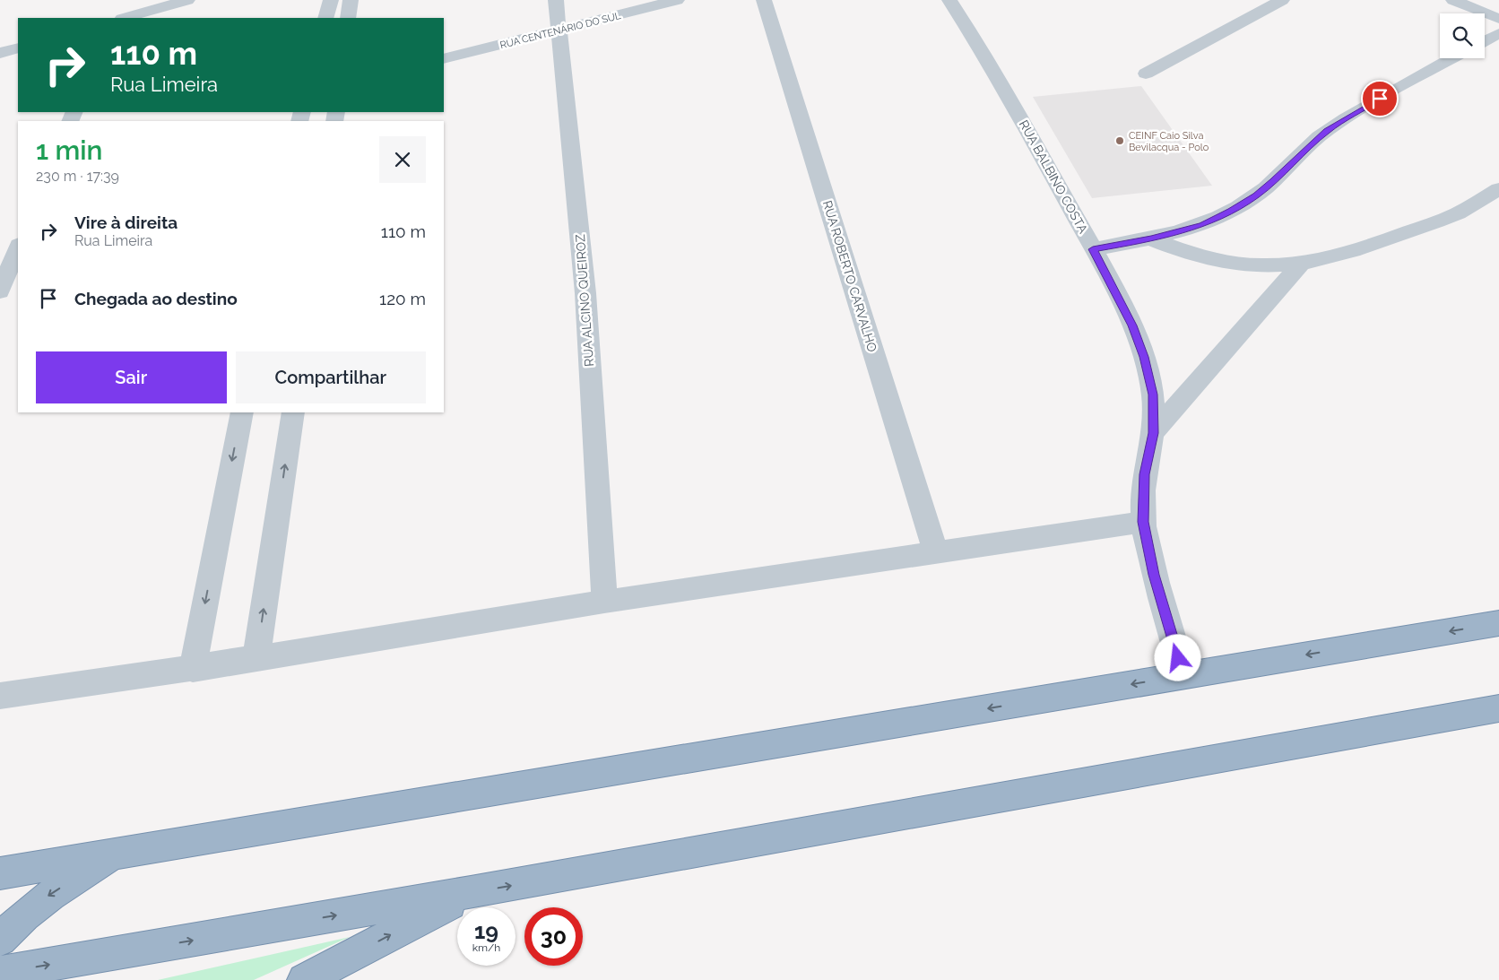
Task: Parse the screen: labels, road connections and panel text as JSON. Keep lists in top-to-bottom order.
{
  "streets": {
    "street": [
      "RUA CENTENÁRIO DO SUL",
      "RUA BALBINO COSTA",
      "RUA ROBERTO CARVALHO",
      "RUA ALCINO QUEIROZ"
    ]
  },
  "crossings": [
    ["RUA CENTENÁRIO DO SUL", "RUA ALCINO QUEIROZ"]
  ],
  "places": ["CEINF Caio Silva Bevilacqua - Polo"],
  "page": {
    "turn": ["110 m", "Rua Limeira"],
    "heading": ["1 min", "230 m · 17:39"],
    "list": [
      {
        "name": "Vire à direita",
        "note": "Rua Limeira",
        "value": "110 m"
      },
      {
        "name": "Chegada ao destino",
        "value": "120 m"
      }
    ],
    "buttons": ["Sair", "Compartilhar"],
    "speed": "19 km/h",
    "limit": "30"
  }
}
